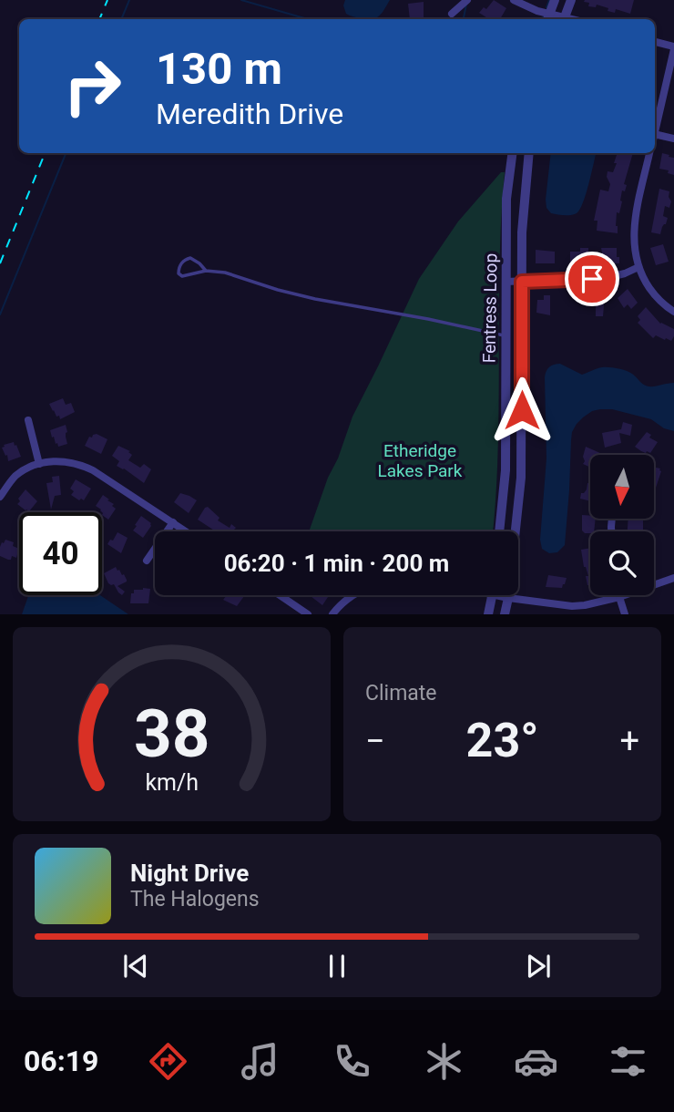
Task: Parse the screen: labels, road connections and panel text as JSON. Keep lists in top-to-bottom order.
{
  "streets": {
    "street": ["Fentress Loop"]
  },
  "parks": ["Etheridge Lakes Park"],
  "north": "bottom",
  "page": {
    "turn": ["130 m", "Meredith Drive"],
    "limit": "40",
    "trip": "06:20 · 1 min · 200 m",
    "tile": "Climate",
    "heat": ["−", "23°", "+"],
    "song": ["Night Drive", "The Halogens"],
    "tabs": "06:19",
    "gauge": ["38", "km/h"]
  }
}
